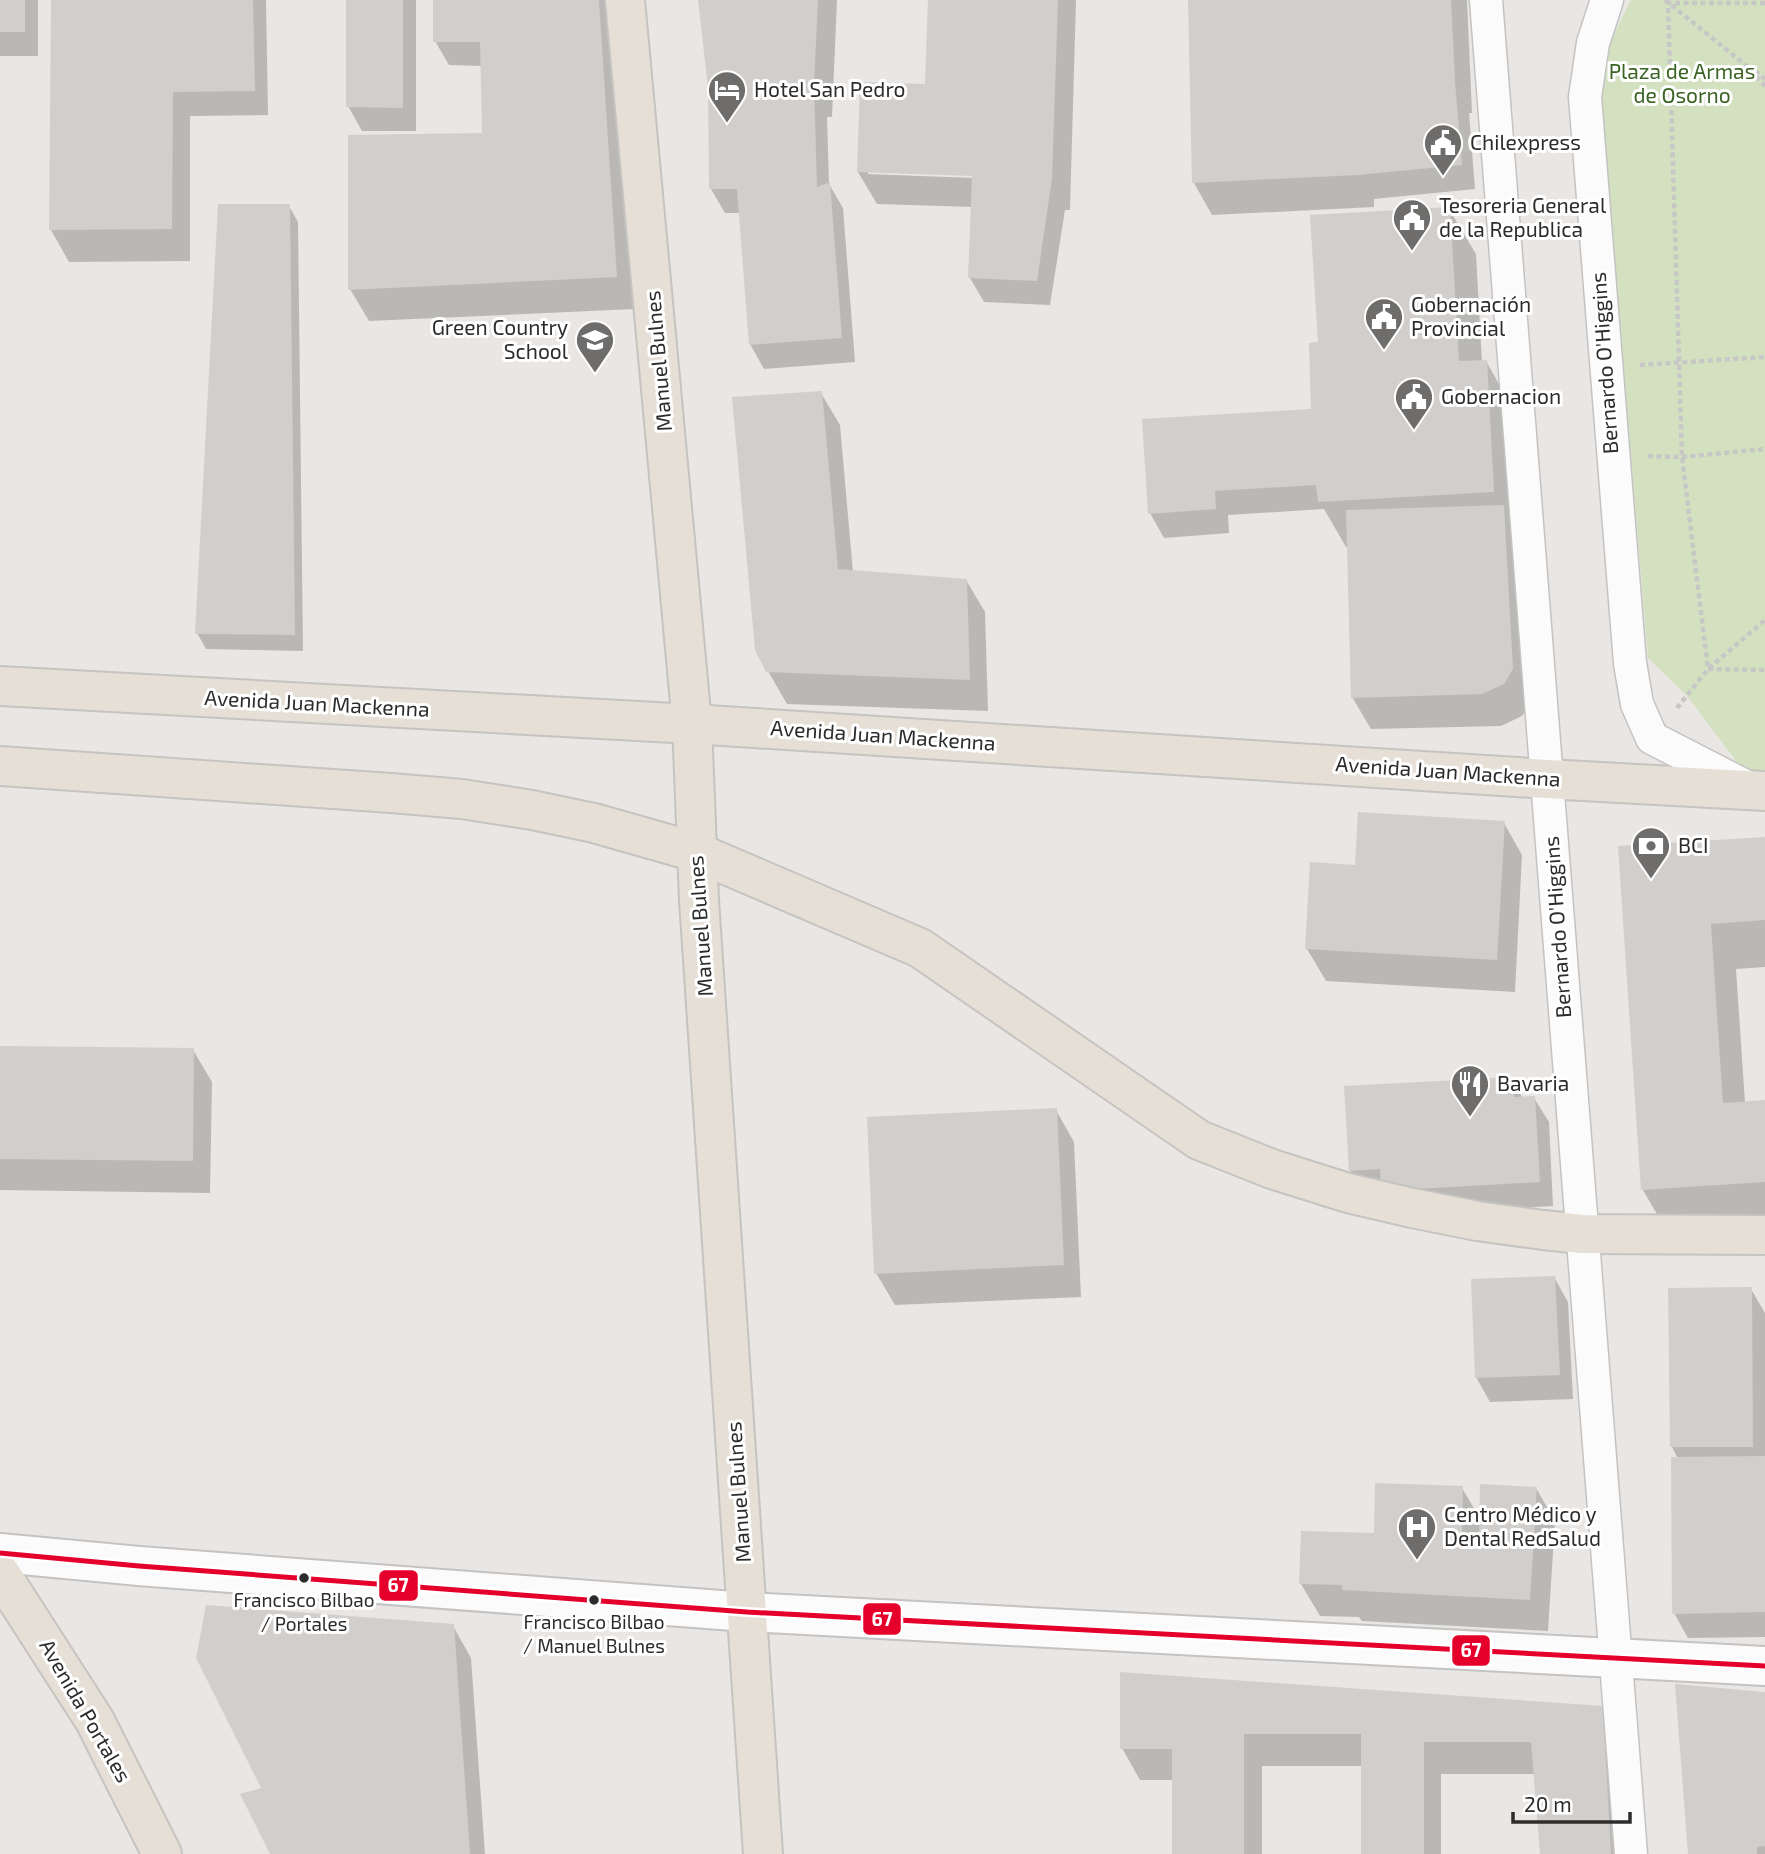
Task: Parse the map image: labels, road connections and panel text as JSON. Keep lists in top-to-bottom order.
{
  "streets": {
    "main road": ["Manuel Bulnes", "Avenida Juan Mackenna", "Avenida Portales"],
    "street": ["Bernardo O'Higgins"]
  },
  "crossings": [
    ["Manuel Bulnes", "Avenida Juan Mackenna"],
    ["Bernardo O'Higgins", "Avenida Juan Mackenna"]
  ],
  "parks": ["Plaza de Armas de Osorno"],
  "places": {
    "hotel": ["Hotel San Pedro"],
    "public building": [
      "Chilexpress",
      "Tesoreria General de la Republica",
      "Gobernación Provincial",
      "Gobernacion"
    ],
    "school or university": ["Green Country School"],
    "bank": ["BCI"],
    "restaurant": ["Bavaria"],
    "hospital": ["Centro Médico y Dental RedSalud"],
    "other": ["Francisco Bilbao / Portales", "Francisco Bilbao / Manuel Bulnes"]
  },
  "lines": ["transit line 67"],
  "scale_bar": "20 m"
}
